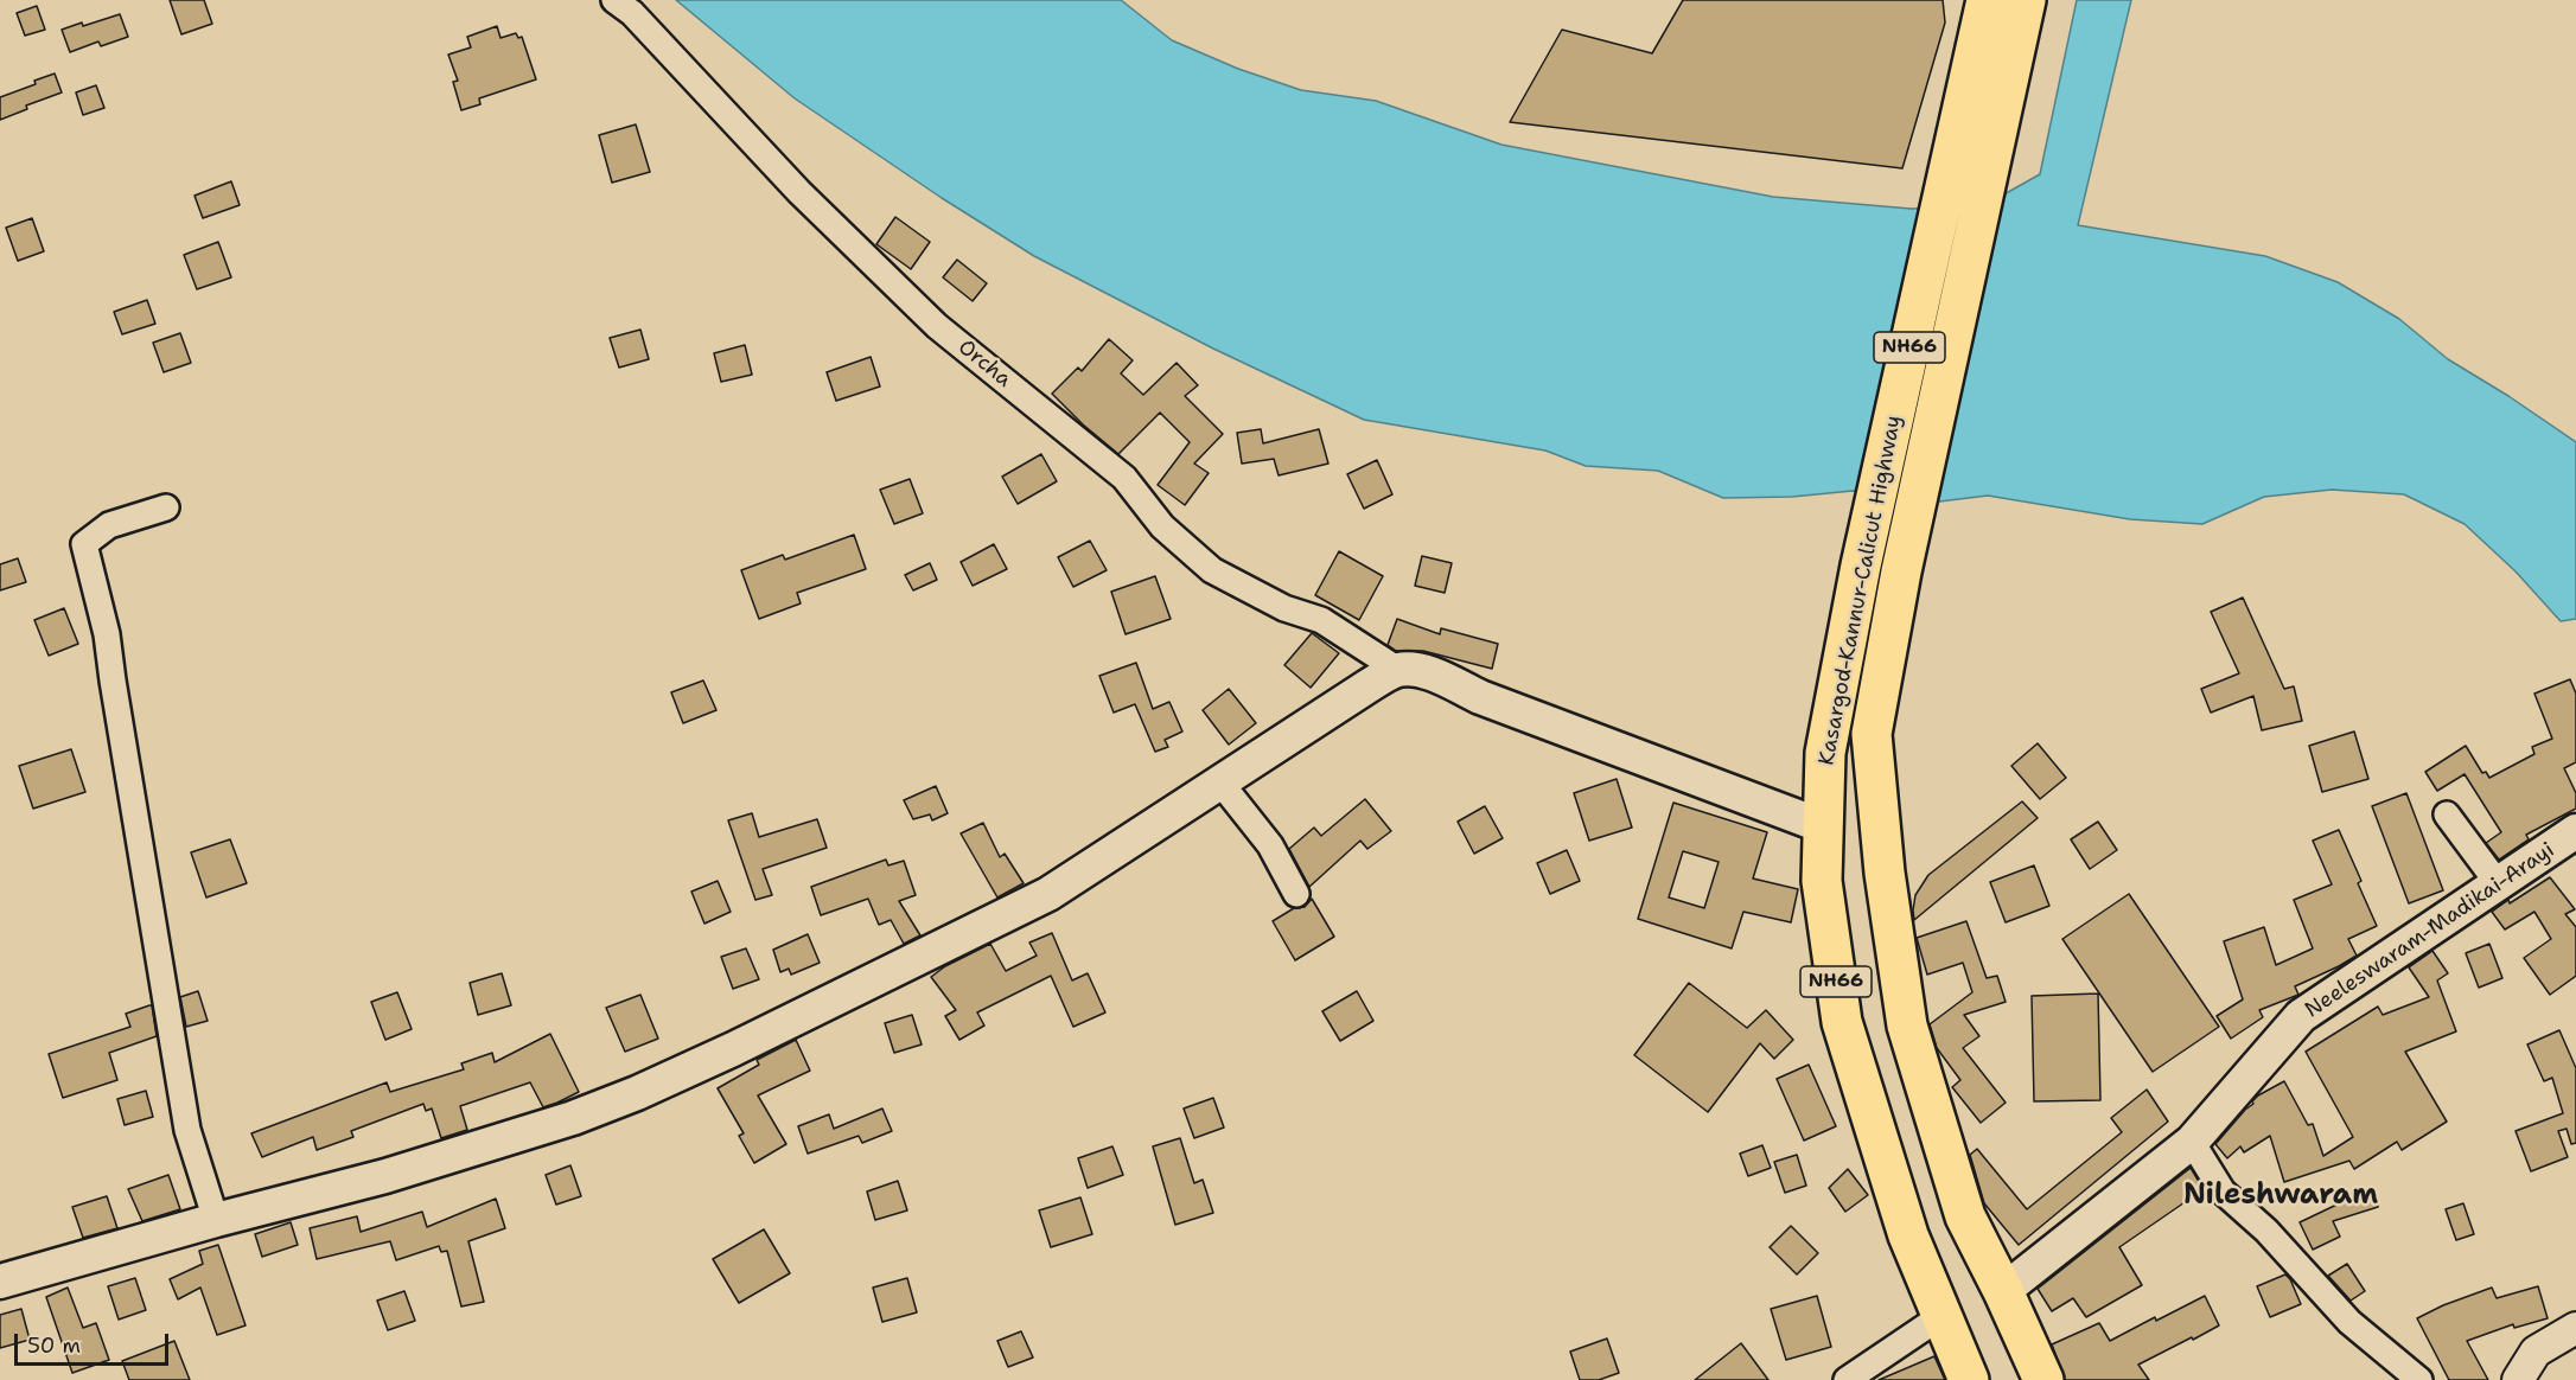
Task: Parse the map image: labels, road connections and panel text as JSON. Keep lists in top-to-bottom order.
{
  "streets": {
    "highway": ["NH66", "Kasargod-Kannur-Calicut Highway"],
    "main road": ["Neeleswaram-Madikai-Arayi"],
    "street": ["Orcha"]
  },
  "crossings": [
    ["Kasargod-Kannur-Calicut Highway", "Neeleswaram-Madikai-Arayi"]
  ],
  "districts": ["Nileshwaram"],
  "scale_bar": "50 m"
}
